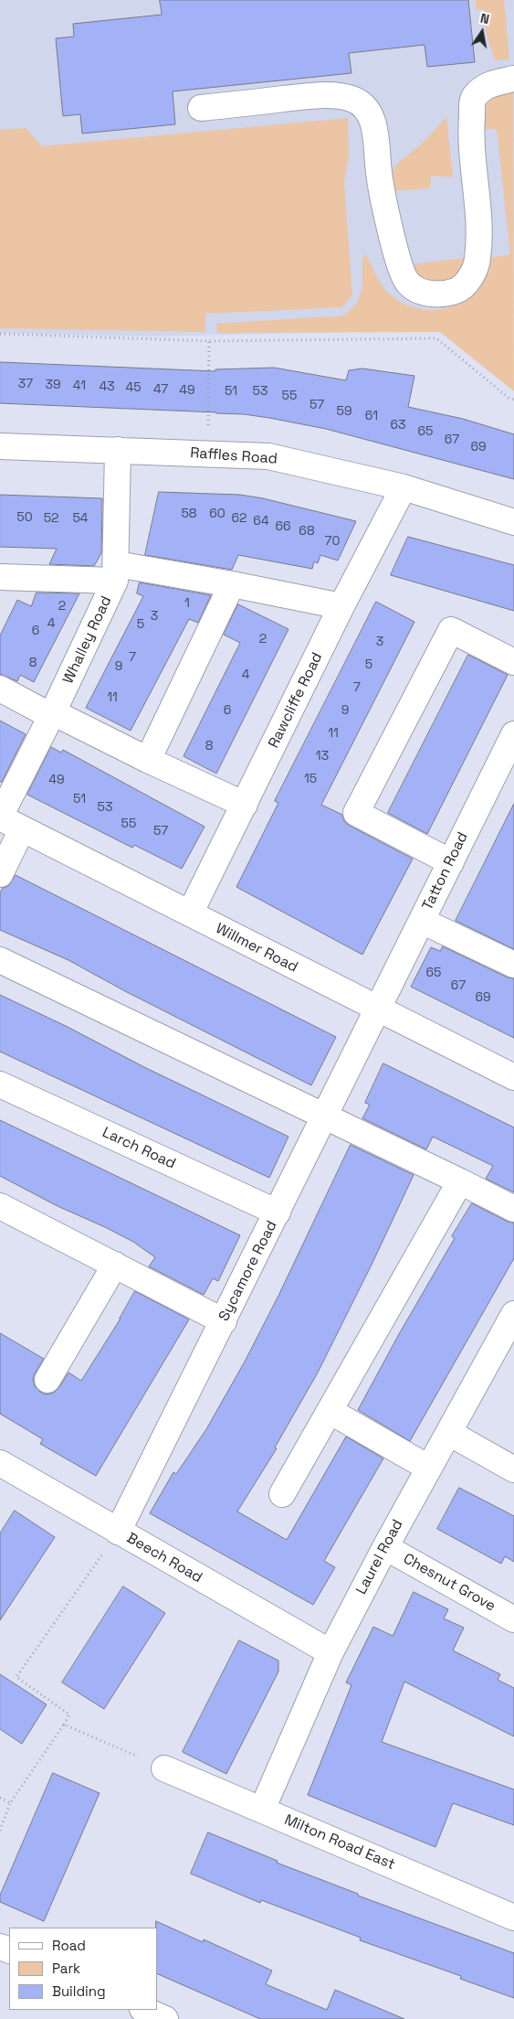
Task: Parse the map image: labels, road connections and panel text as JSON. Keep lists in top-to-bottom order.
{
  "streets": {
    "street": [
      "Raffles Road",
      "Whalley Road",
      "Rawcliffe Road",
      "Tatton Road",
      "Willmer Road",
      "Larch Road",
      "Sycamore Road",
      "Laurel Road",
      "Beech Road",
      "Chesnut Grove",
      "Milton Road East"
    ]
  },
  "crossings": [
    ["Raffles Road", "Whalley Road"],
    ["Raffles Road", "Rawcliffe Road"],
    ["Whalley Road", "Willmer Road"],
    ["Rawcliffe Road", "Willmer Road"],
    ["Tatton Road", "Willmer Road"],
    ["Tatton Road", "Sycamore Road"],
    ["Willmer Road", "Sycamore Road"],
    ["Larch Road", "Sycamore Road"],
    ["Sycamore Road", "Beech Road"],
    ["Laurel Road", "Beech Road"],
    ["Laurel Road", "Chesnut Grove"],
    ["Laurel Road", "Milton Road East"]
  ],
  "house_numbers": [
    "37",
    "39",
    "41",
    "43",
    "45",
    "47",
    "49",
    "51",
    "53",
    "55",
    "57",
    "59",
    "61",
    "63",
    "65",
    "67",
    "69",
    "58",
    "60",
    "50",
    "52",
    "54",
    "62",
    "64",
    "66",
    "68",
    "70",
    "1",
    "2",
    "3",
    "4",
    "5",
    "6",
    "2",
    "3",
    "7",
    "8",
    "5",
    "9",
    "4",
    "7",
    "11",
    "6",
    "9",
    "11",
    "8",
    "13",
    "15",
    "49",
    "51",
    "53",
    "55",
    "57",
    "65",
    "67",
    "69"
  ],
  "legend": ["Road", "Park", "Building"],
  "north": "top"
}
